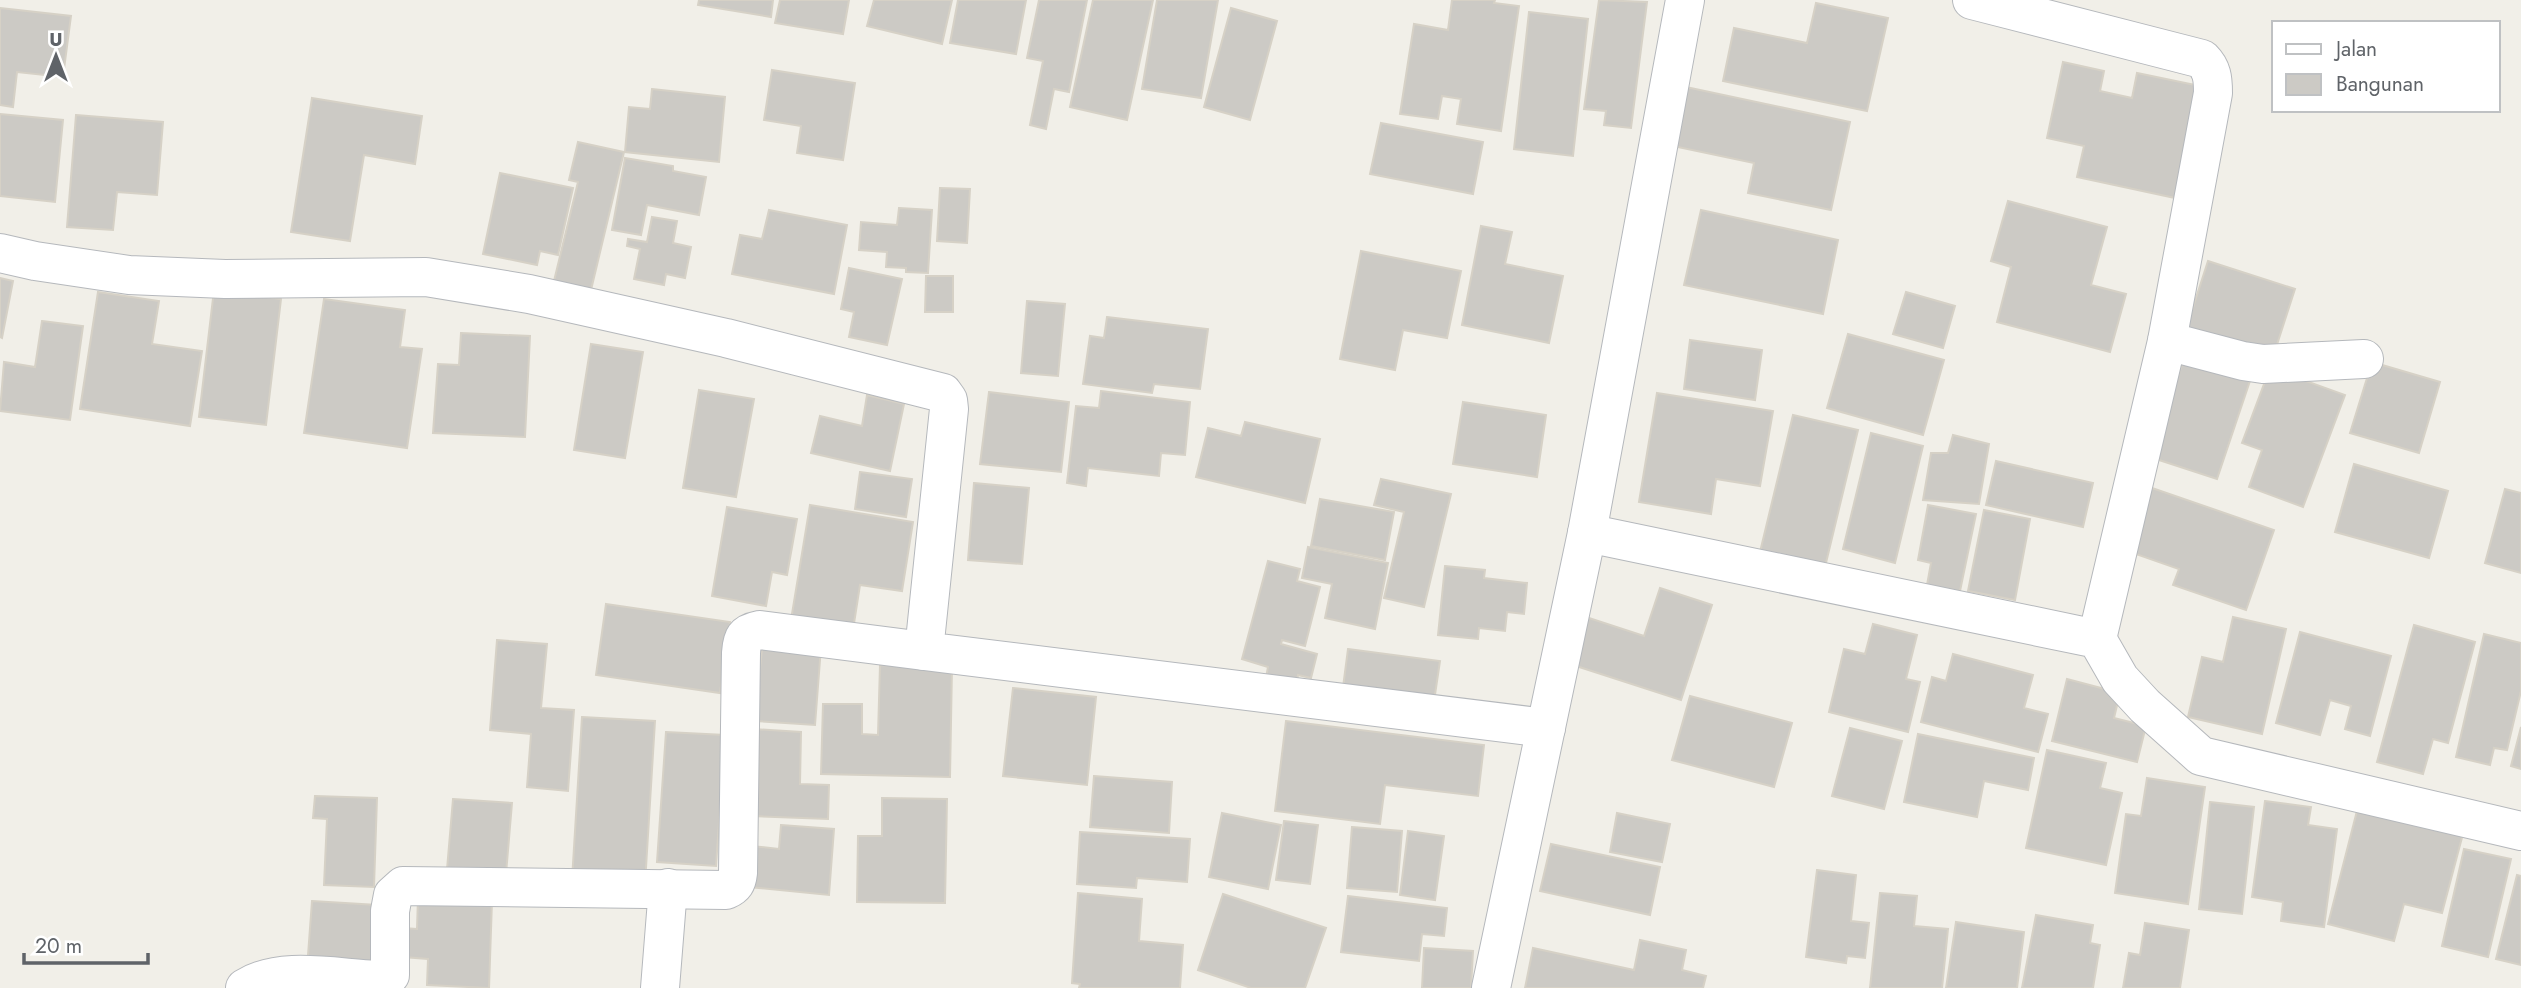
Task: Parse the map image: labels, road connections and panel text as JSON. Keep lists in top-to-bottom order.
{
  "legend": ["Jalan", "Bangunan"],
  "scale_bar": "20 m",
  "north": "top"
}
